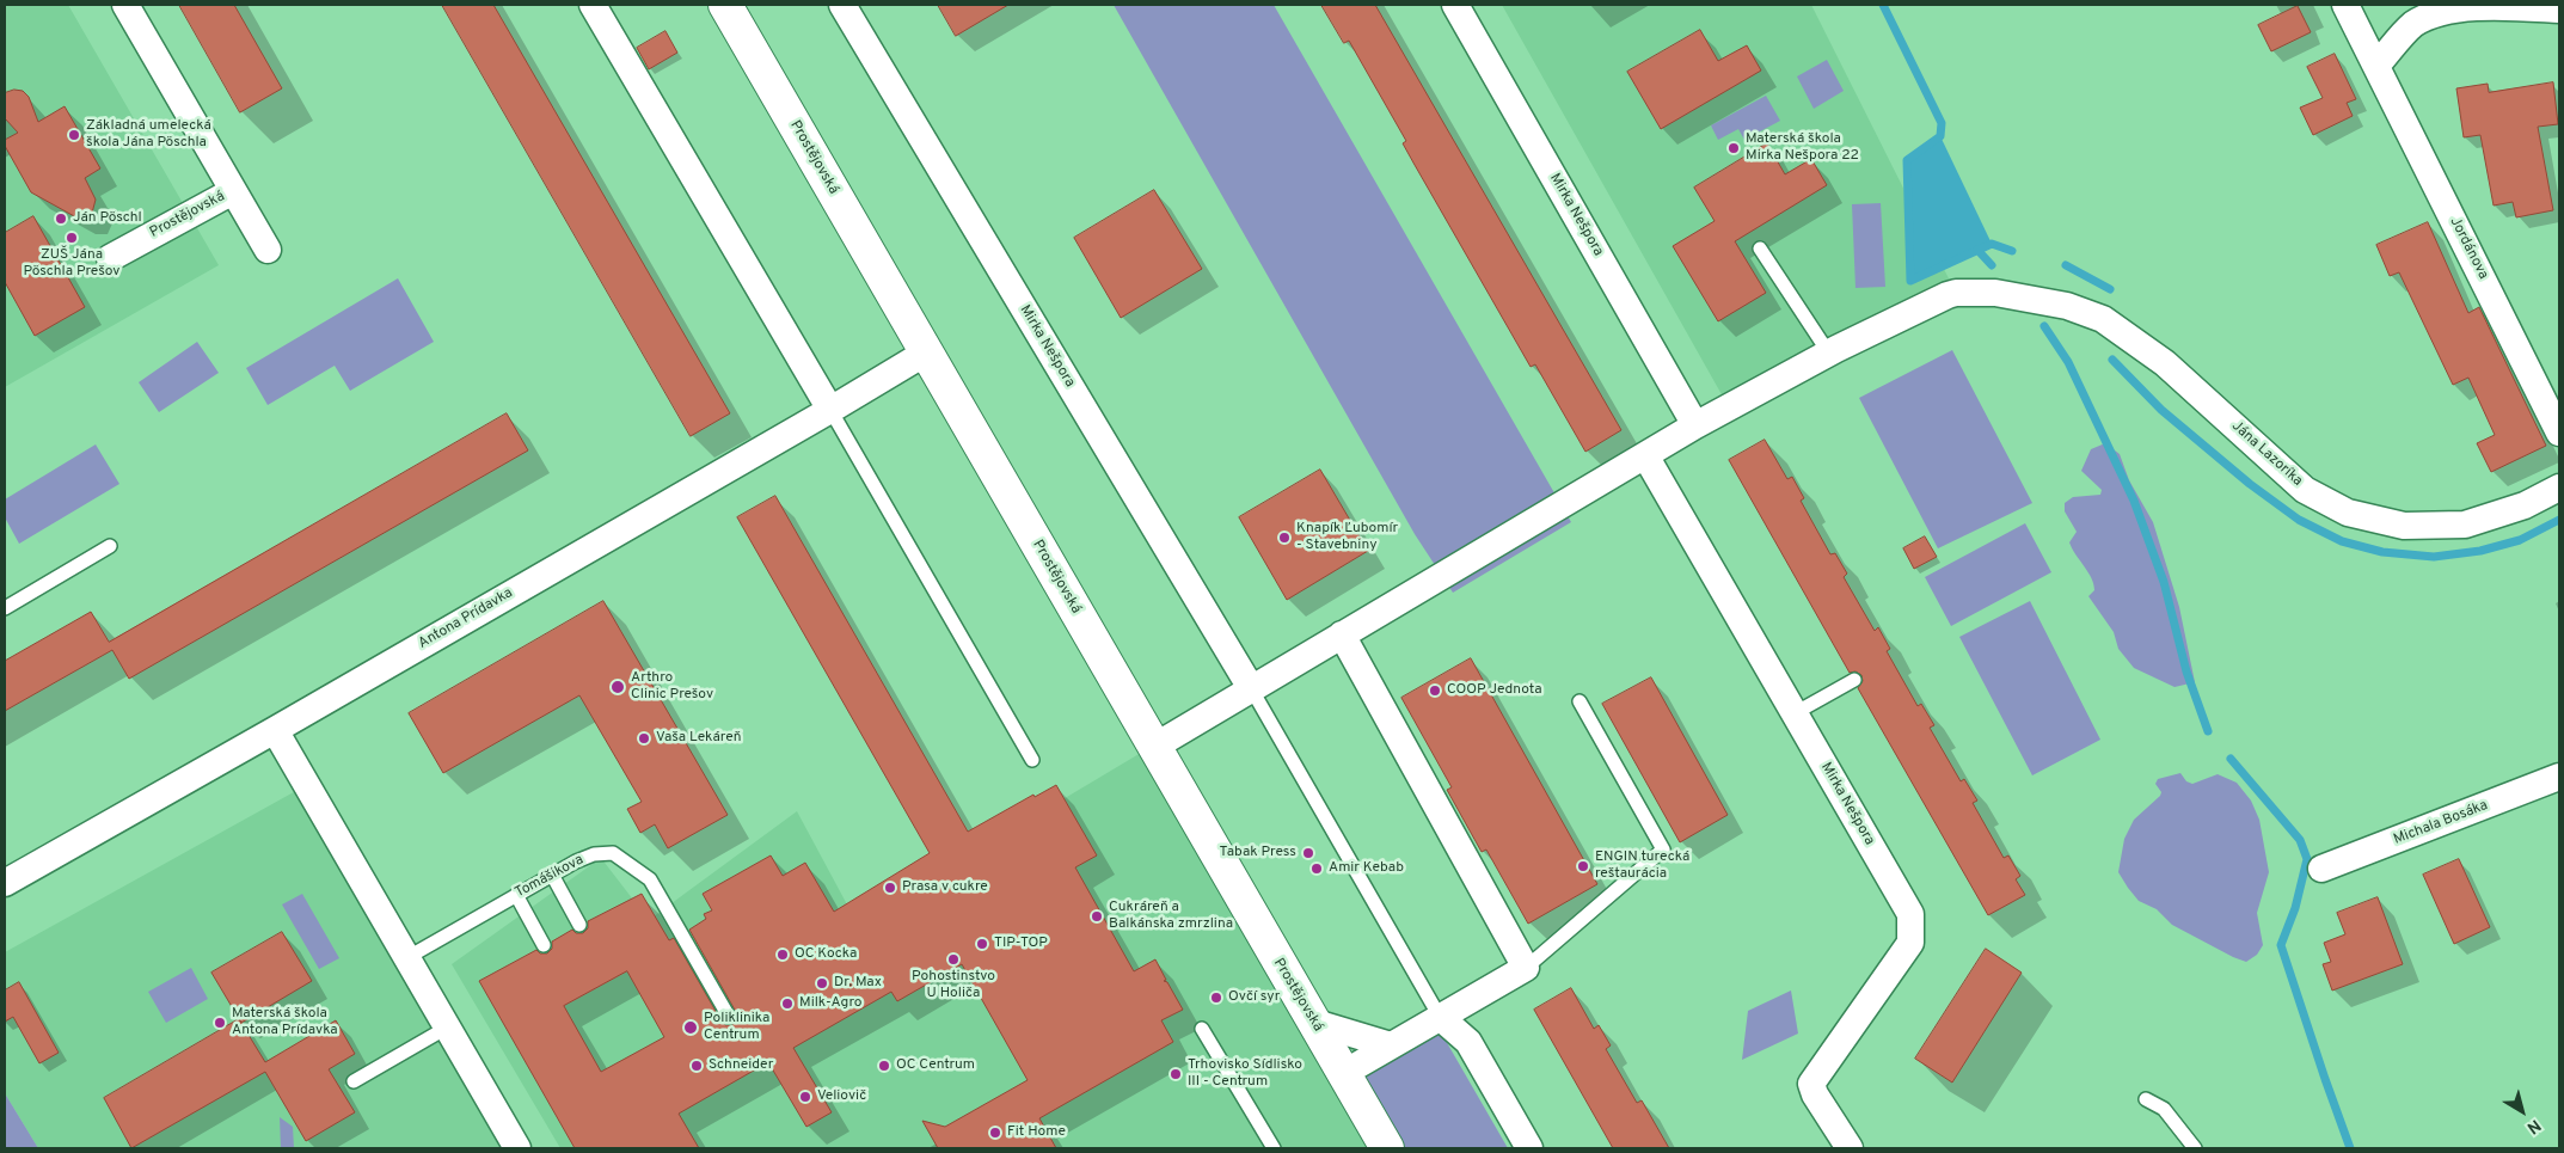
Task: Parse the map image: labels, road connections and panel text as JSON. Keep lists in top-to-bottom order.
{
  "streets": {
    "street": [
      "Prostějovská",
      "Mirka Nešpora",
      "Jordánova",
      "Jána Lazoríka",
      "Antona Prídavka",
      "Michala Bosáka"
    ],
    "lane": ["Tomášikova"]
  },
  "crossings": [
    ["Prostějovská", "Antona Prídavka"]
  ],
  "places": [
    "Základná umelecká škola Jána Pöschla",
    "Materská škola Mirka Nešpora 22",
    "Ján Pöschl",
    "ZUŠ Jána Pöschla Prešov",
    "Knapík Ľubomír - Stavebniny",
    "Arthro Clinic Prešov",
    "COOP Jednota",
    "Vaša Lekáreň",
    "Tabak Press",
    "ENGIN turecká reštaurácia",
    "Amir Kebab",
    "Prasa v cukre",
    "Cukráreň a Balkánska zmrzlina",
    "TIP-TOP",
    "OC Kocka",
    "Pohostinstvo U Holiča",
    "Dr. Max",
    "Ovčí syr",
    "Milk-Agro",
    "Materská škola Antona Prídavka",
    "Poliklinika Centrum",
    "Schneider",
    "OC Centrum",
    "Trhovisko Sídlisko III - Centrum",
    "Veliovič",
    "Fit Home"
  ],
  "north": "bottom right"
}
